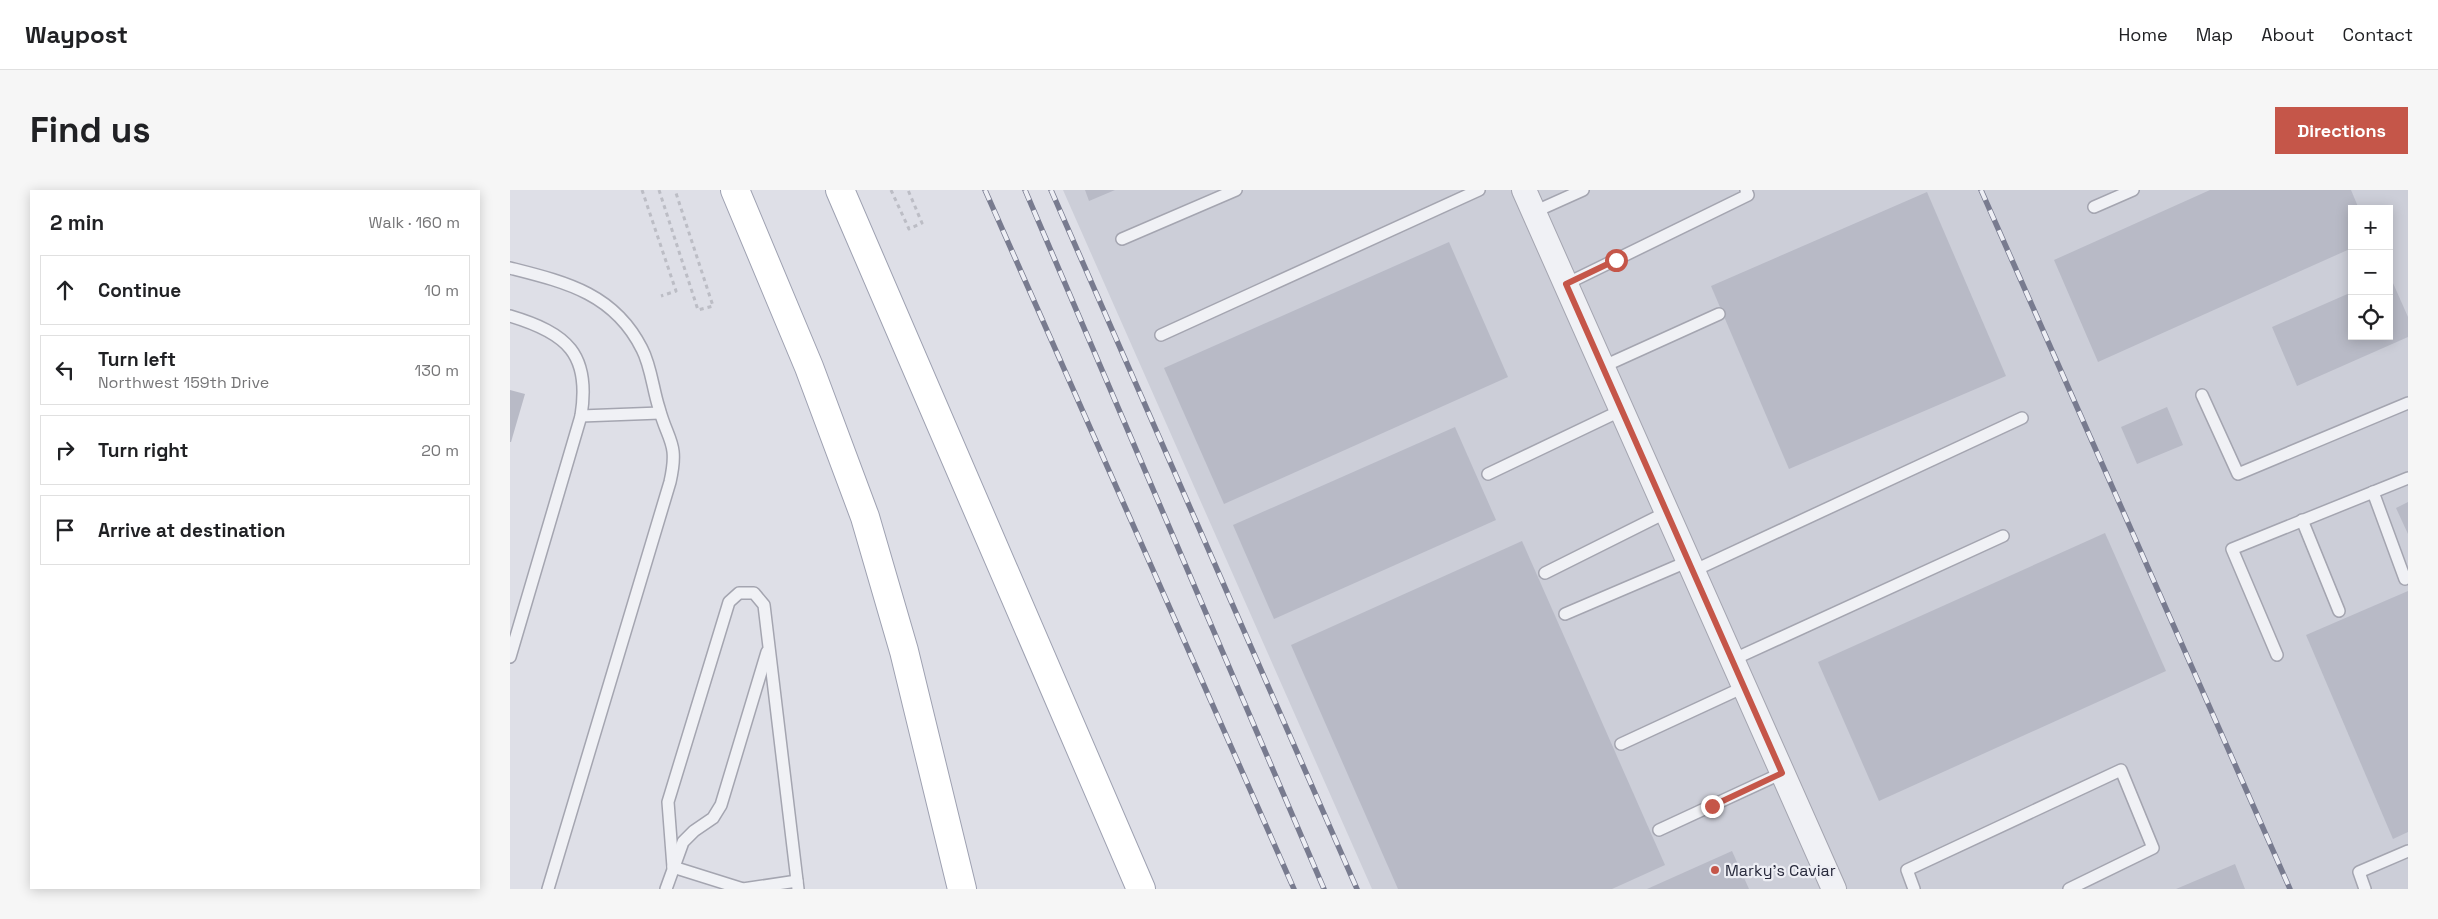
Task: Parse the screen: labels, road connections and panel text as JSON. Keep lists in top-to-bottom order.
{
  "places": ["Marky's Caviar"],
  "page": {
    "header": "Waypost",
    "nav": [
      "Home",
      "Map",
      "About",
      "Contact"
    ],
    "buttons": "Directions",
    "title": "Find us",
    "heading": ["2 min", "Walk · 160 m"],
    "map_buttons": ["+", "−"],
    "list": [
      ["Continue", "10 m"],
      ["Turn left", "Northwest 159th Drive", "130 m"],
      ["Turn right", "20 m"],
      "Arrive at destination"
    ]
  }
}
